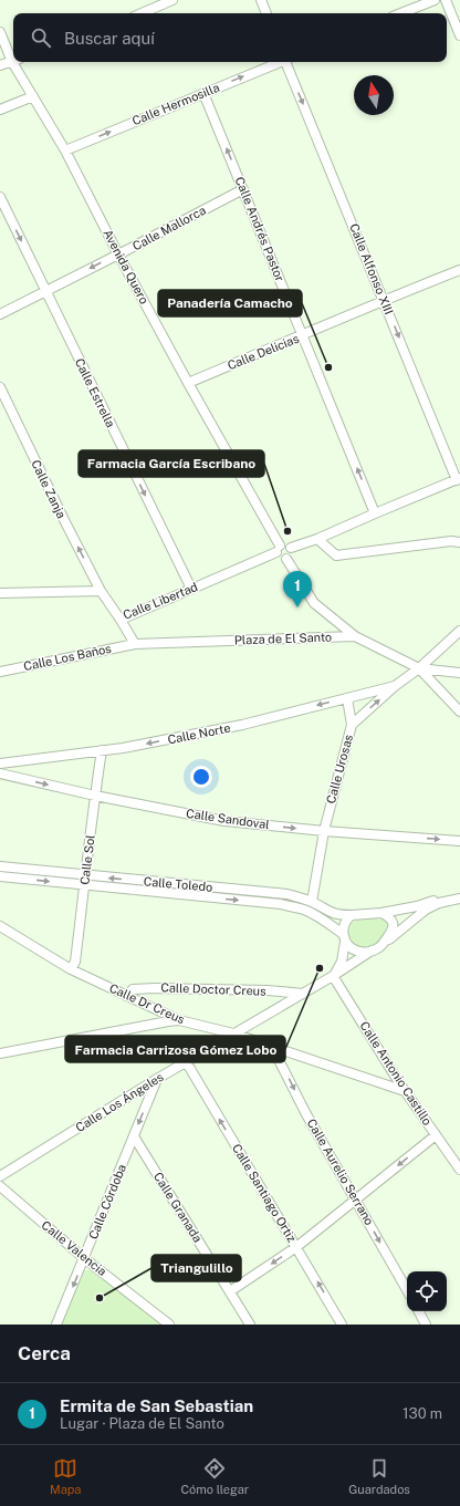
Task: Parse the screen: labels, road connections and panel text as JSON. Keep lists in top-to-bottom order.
{
  "streets": {
    "street": [
      "Calle Hermosilla",
      "Calle Mallorca",
      "Calle Andrés Pastor",
      "Avenida Quero",
      "Calle Alfonso XIII",
      "Calle Delicias",
      "Calle Estrella",
      "Calle Zanja",
      "Calle Libertad",
      "Plaza de El Santo",
      "Calle Los Baños",
      "Calle Norte",
      "Calle Urosas",
      "Calle Sandoval",
      "Calle Sol",
      "Calle Toledo",
      "Calle Doctor Creus",
      "Calle Dr Creus",
      "Calle Antonio Castillo",
      "Calle Los Ángeles",
      "Calle Aurelio Serrano",
      "Calle Santiago Ortiz",
      "Calle Córdoba",
      "Calle Granada",
      "Calle Valencia"
    ]
  },
  "crossings": [
    ["Calle Hermosilla", "Calle Andrés Pastor"],
    ["Calle Hermosilla", "Avenida Quero"],
    ["Calle Mallorca", "Calle Andrés Pastor"],
    ["Calle Mallorca", "Avenida Quero"],
    ["Calle Mallorca", "Calle Estrella"],
    ["Calle Andrés Pastor", "Calle Delicias"],
    ["Avenida Quero", "Calle Delicias"],
    ["Avenida Quero", "Calle Libertad"],
    ["Avenida Quero", "Plaza de El Santo"],
    ["Calle Alfonso XIII", "Calle Delicias"],
    ["Calle Estrella", "Calle Libertad"],
    ["Calle Zanja", "Calle Libertad"],
    ["Calle Libertad", "Plaza de El Santo"],
    ["Plaza de El Santo", "Calle Los Baños"],
    ["Calle Norte", "Calle Urosas"],
    ["Calle Norte", "Calle Sol"],
    ["Calle Urosas", "Calle Sandoval"],
    ["Calle Urosas", "Calle Toledo"],
    ["Calle Sandoval", "Calle Sol"],
    ["Calle Sol", "Calle Toledo"],
    ["Calle Sol", "Calle Dr Creus"],
    ["Calle Toledo", "Calle Los Ángeles"],
    ["Calle Doctor Creus", "Calle Dr Creus"],
    ["Calle Doctor Creus", "Calle Los Ángeles"],
    ["Calle Dr Creus", "Calle Antonio Castillo"],
    ["Calle Dr Creus", "Calle Los Ángeles"],
    ["Calle Dr Creus", "Calle Aurelio Serrano"],
    ["Calle Antonio Castillo", "Calle Los Ángeles"],
    ["Calle Los Ángeles", "Calle Santiago Ortiz"],
    ["Calle Los Ángeles", "Calle Córdoba"],
    ["Calle Córdoba", "Calle Granada"],
    ["Calle Córdoba", "Calle Valencia"]
  ],
  "one_way": [
    "Calle Hermosilla",
    "Calle Andrés Pastor",
    "Calle Alfonso XIII",
    "Calle Estrella",
    "Calle Zanja",
    "Calle Norte",
    "Calle Sandoval",
    "Calle Aurelio Serrano",
    "Calle Santiago Ortiz",
    "Calle Córdoba"
  ],
  "places": [
    "Panadería Camacho",
    "Farmacia García Escribano",
    "Farmacia Carrizosa Gómez Lobo",
    "Triangulillo"
  ],
  "north": "top",
  "page": {
    "search": "Buscar aquí",
    "pins": "1",
    "heading": "Cerca",
    "list": [
      {
        "mark": "1",
        "name": "Ermita de San Sebastian",
        "note": "Lugar · Plaza de El Santo",
        "value": "130 m"
      }
    ],
    "nav": ["Mapa", "Cómo llegar", "Guardados"]
  }
}
